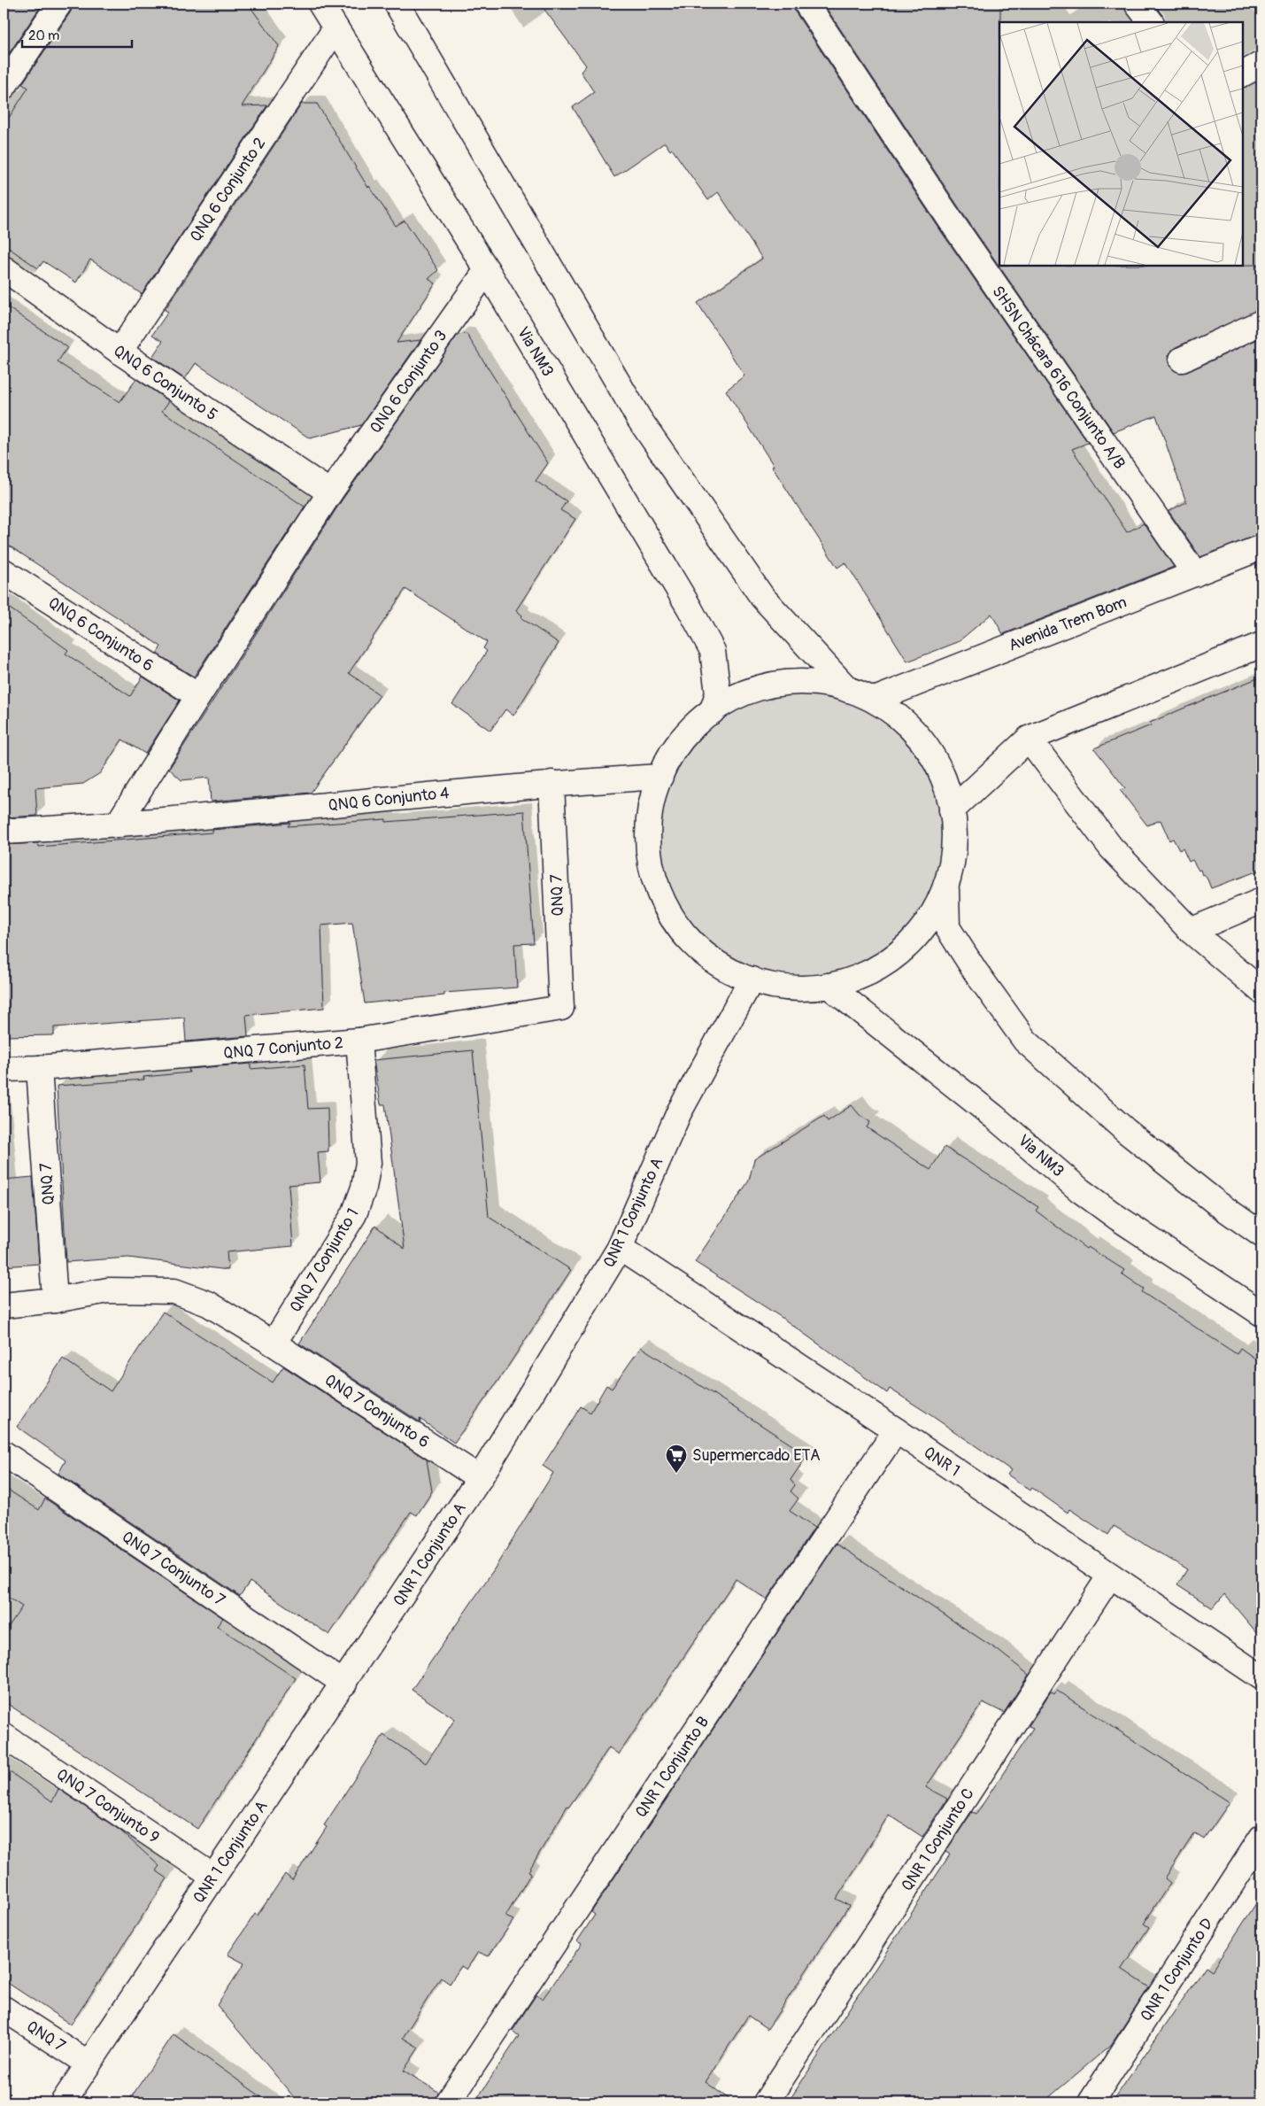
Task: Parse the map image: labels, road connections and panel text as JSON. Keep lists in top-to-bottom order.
{
  "streets": {
    "street": [
      "QNQ 6 Conjunto 2",
      "Via NM3",
      "SHSN Chácara 616 Conjunto A/B",
      "QNQ 6 Conjunto 3",
      "QNQ 6 Conjunto 5",
      "Avenida Trem Bom",
      "QNQ 6 Conjunto 6",
      "QNQ 6 Conjunto 4",
      "QNQ 7",
      "QNQ 7 Conjunto 2",
      "QNR 1 Conjunto A",
      "QNQ 7 Conjunto 1",
      "QNQ 7 Conjunto 6",
      "QNR 1",
      "QNQ 7 Conjunto 7",
      "QNR 1 Conjunto B",
      "QNQ 7 Conjunto 9",
      "QNR 1 Conjunto C",
      "QNR 1 Conjunto D"
    ]
  },
  "crossings": [
    ["QNQ 6 Conjunto 2", "Via NM3"],
    ["QNQ 6 Conjunto 2", "QNQ 6 Conjunto 5"],
    ["Via NM3", "QNQ 6 Conjunto 3"],
    ["SHSN Chácara 616 Conjunto A/B", "Avenida Trem Bom"],
    ["QNQ 6 Conjunto 3", "QNQ 6 Conjunto 5"],
    ["QNQ 6 Conjunto 4", "QNQ 7"],
    ["QNQ 7", "QNQ 7 Conjunto 2"],
    ["QNQ 7", "QNR 1 Conjunto A"],
    ["QNQ 7", "QNQ 7 Conjunto 6"],
    ["QNQ 7 Conjunto 2", "QNQ 7 Conjunto 1"],
    ["QNR 1 Conjunto A", "QNQ 7 Conjunto 6"],
    ["QNR 1 Conjunto A", "QNR 1"],
    ["QNR 1 Conjunto A", "QNQ 7 Conjunto 7"],
    ["QNR 1 Conjunto A", "QNQ 7 Conjunto 9"],
    ["QNQ 7 Conjunto 1", "QNQ 7 Conjunto 6"],
    ["QNR 1", "QNR 1 Conjunto B"],
    ["QNR 1", "QNR 1 Conjunto C"]
  ],
  "places": {
    "supermarket": ["Supermercado ETA"]
  },
  "scale_bar": "20 m"
}
